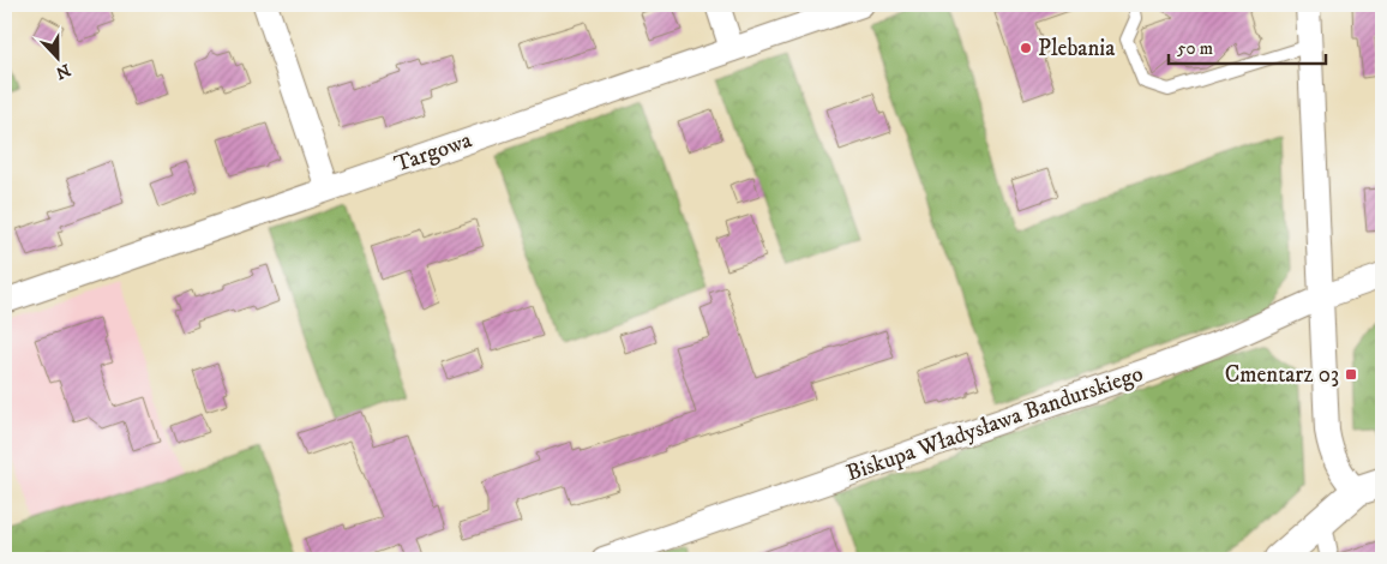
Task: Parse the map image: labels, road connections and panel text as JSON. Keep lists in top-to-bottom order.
{
  "streets": {
    "street": ["Targowa", "Biskupa Władysława Bandurskiego"]
  },
  "places": {
    "other": ["Plebania"],
    "transit": ["Cmentarz 03"]
  },
  "scale_bar": "50 m",
  "north": "bottom"
}
